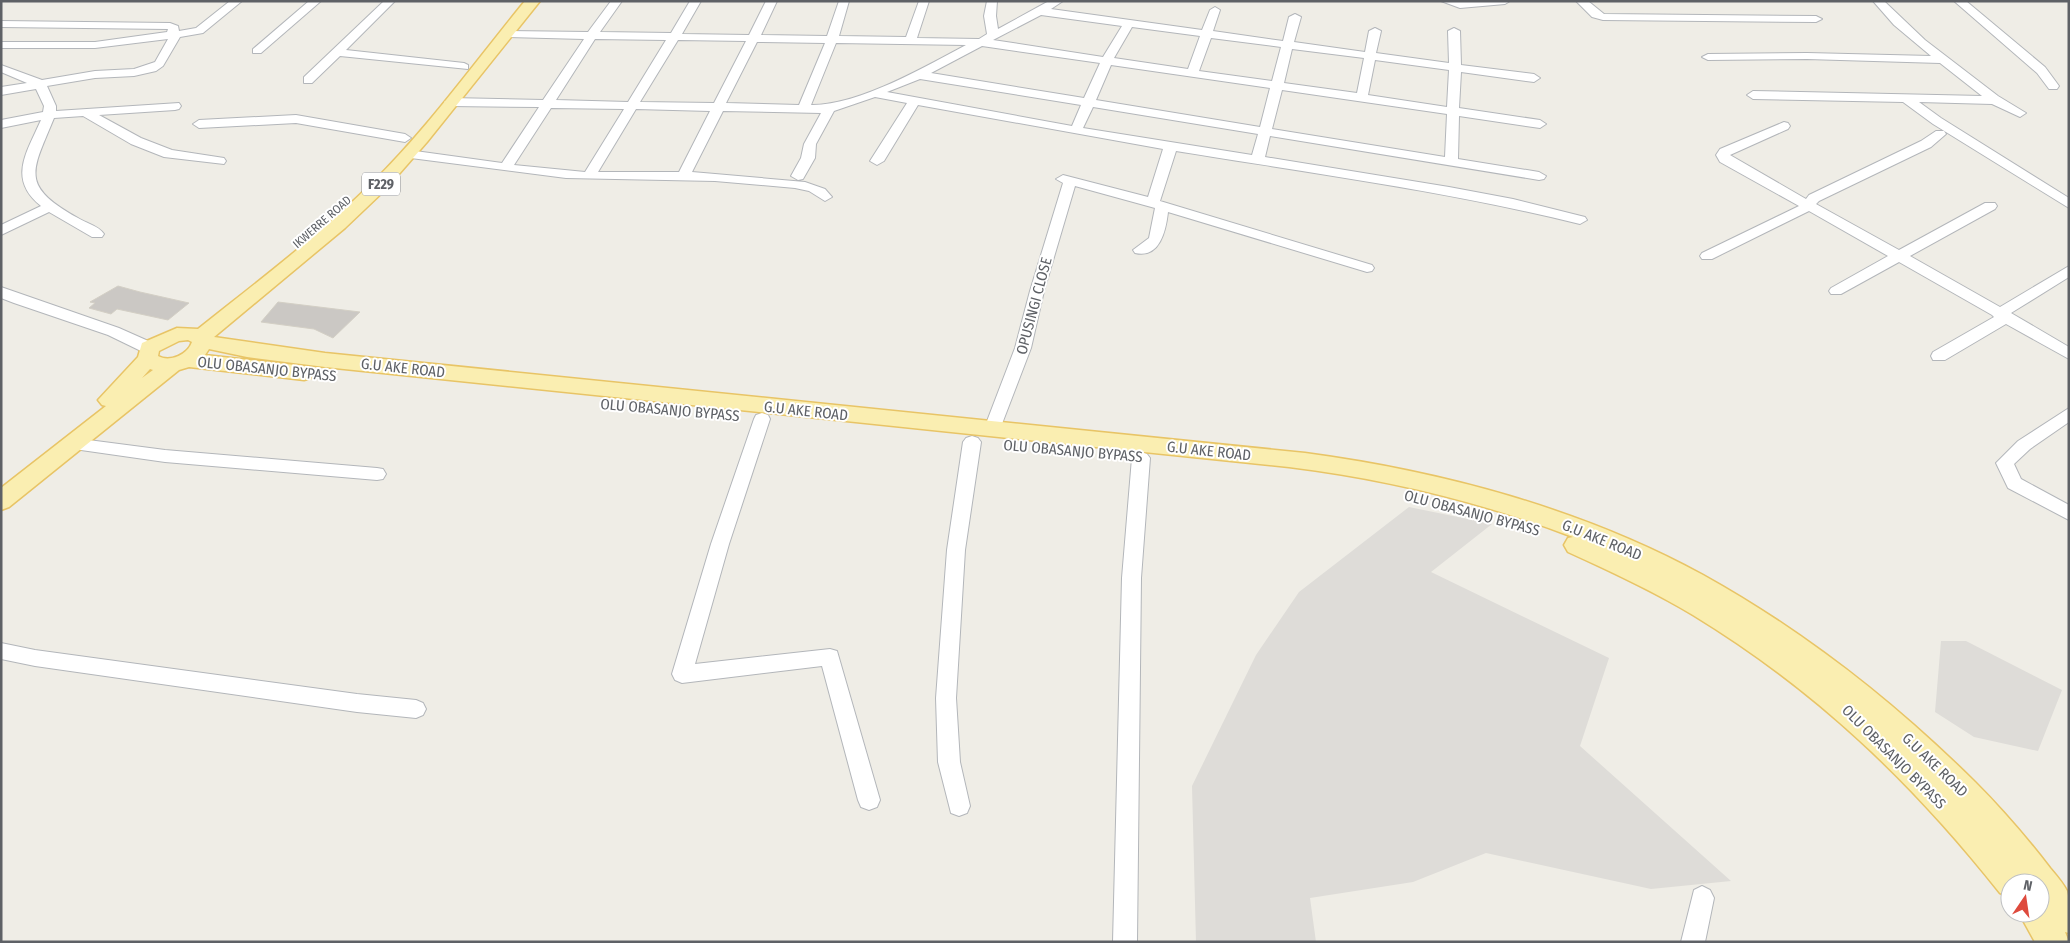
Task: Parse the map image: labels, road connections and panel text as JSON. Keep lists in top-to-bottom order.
{
  "streets": {
    "main road": ["F229", "G.U AKE ROAD", "OLU OBASANJO BYPASS"],
    "street": ["OPUSINGI CLOSE"]
  },
  "crossings": [
    ["F229", "G.U AKE ROAD"],
    ["F229", "OLU OBASANJO BYPASS"],
    ["OPUSINGI CLOSE", "G.U AKE ROAD"]
  ],
  "north": "top"
}
